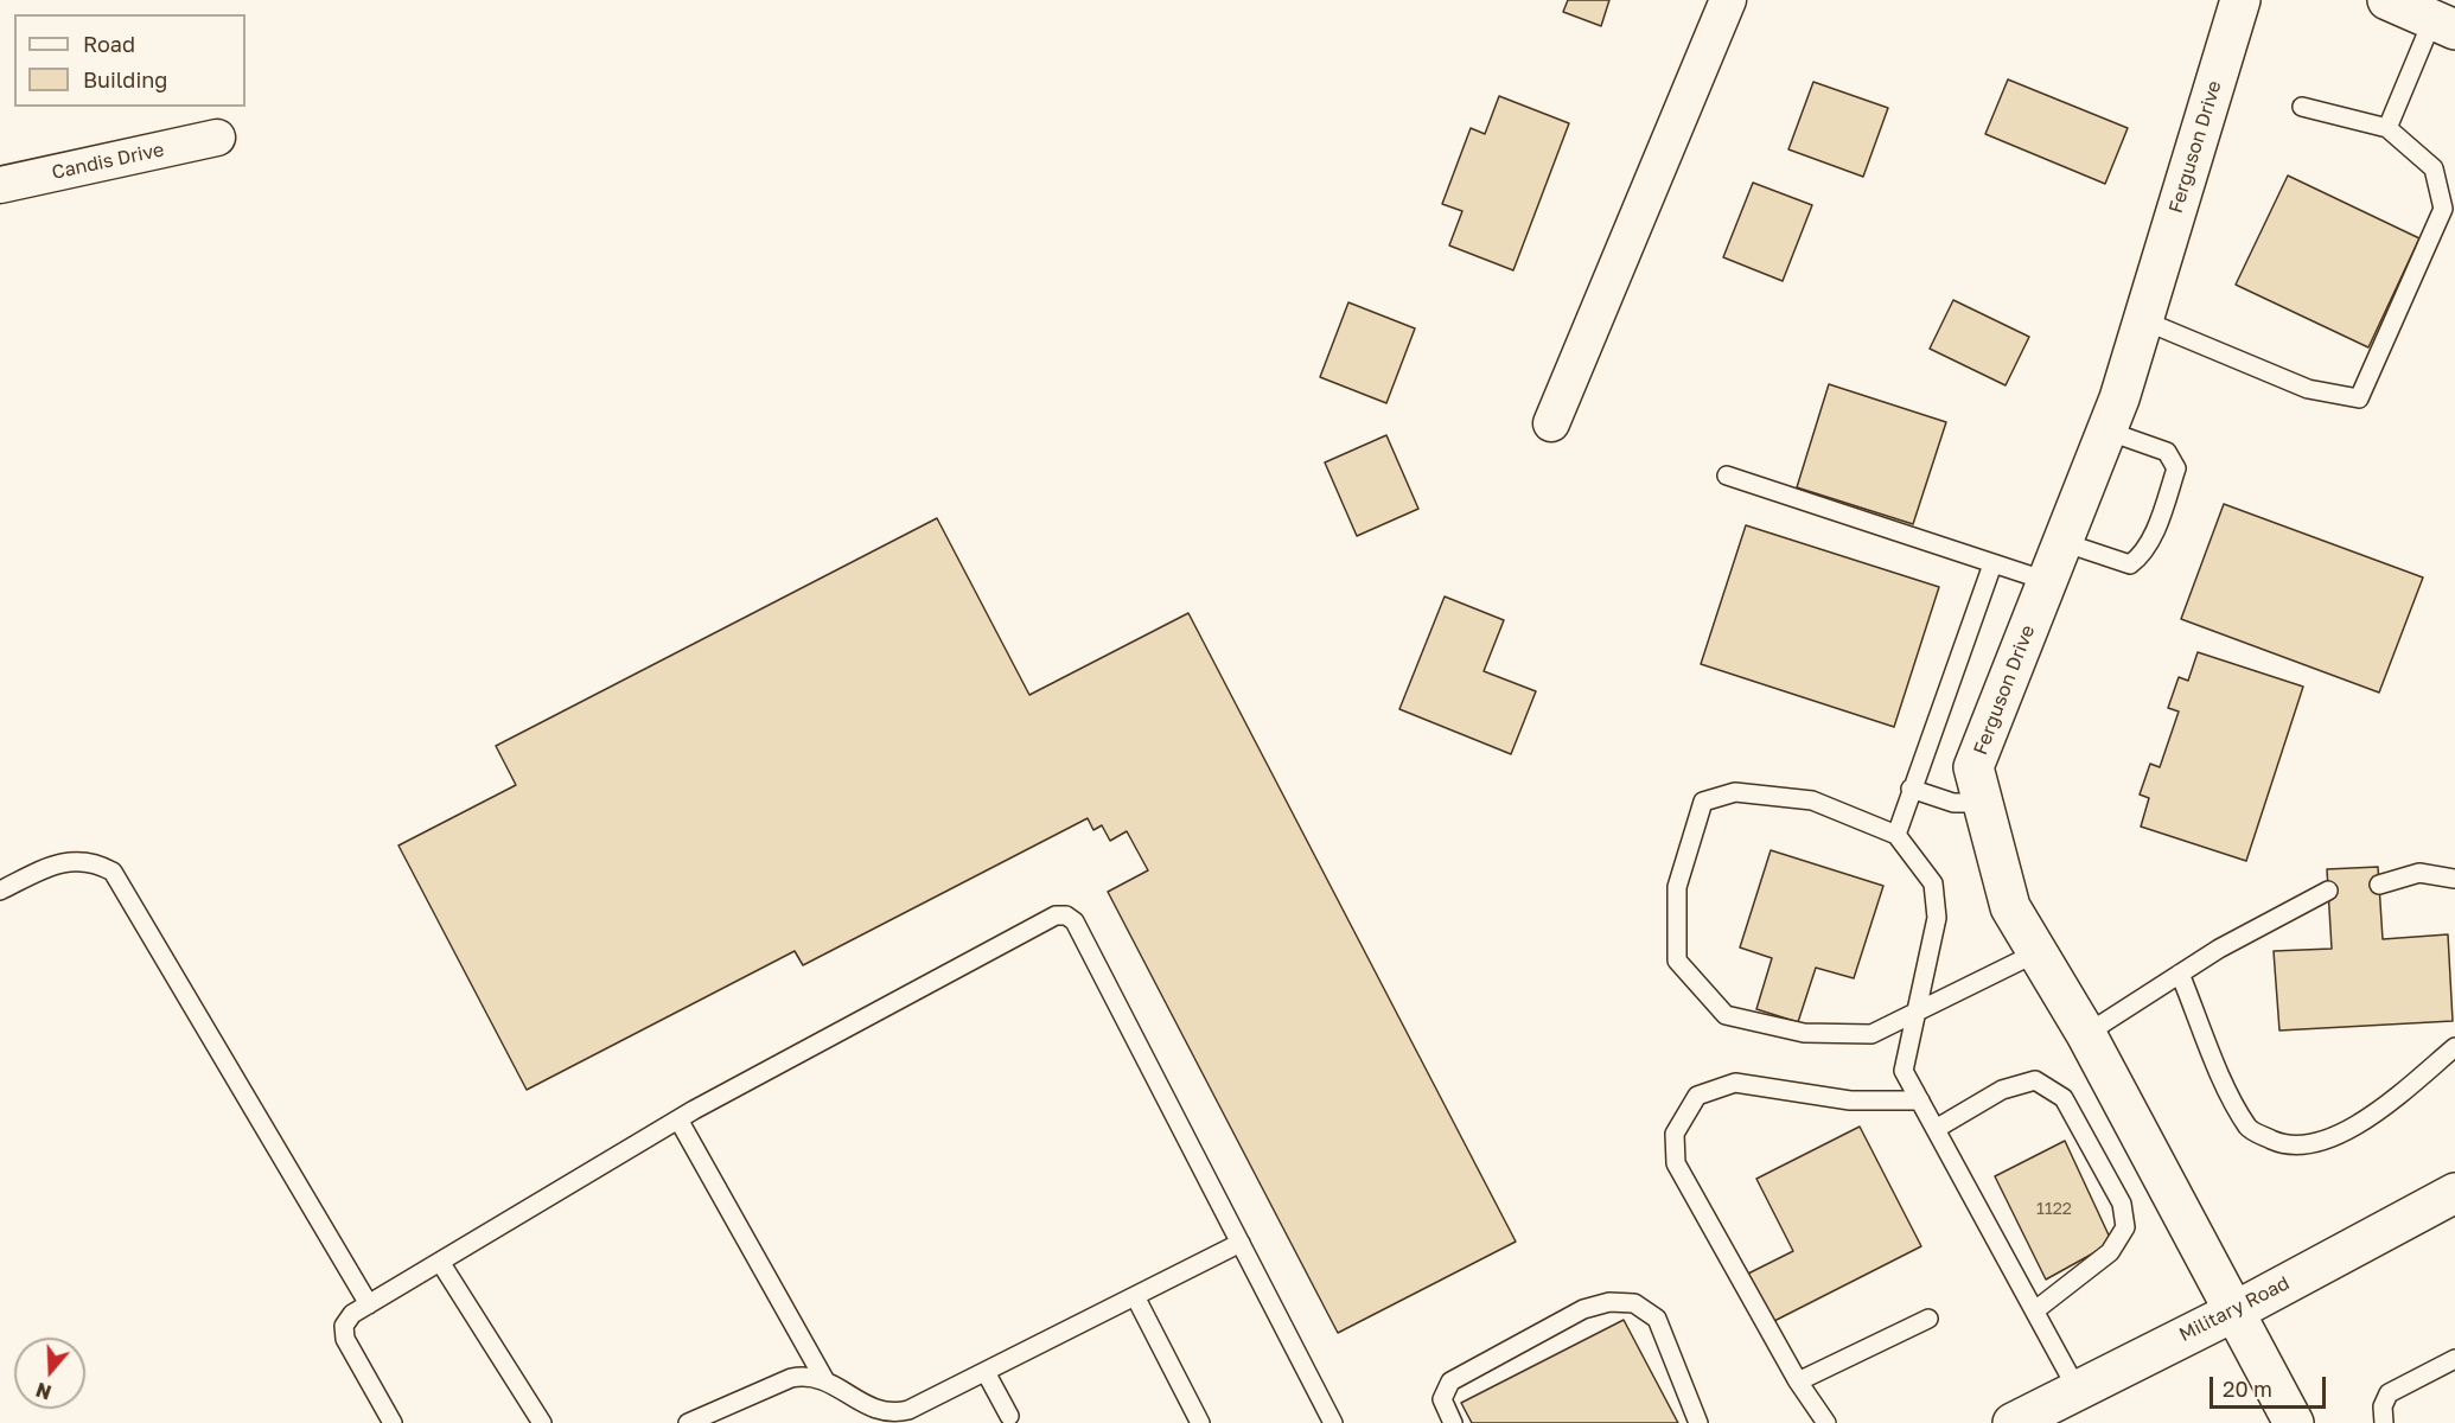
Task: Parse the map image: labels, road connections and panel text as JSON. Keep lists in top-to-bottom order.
{
  "streets": {
    "street": ["Ferguson Drive", "Candis Drive", "Military Road"]
  },
  "crossings": [
    ["Ferguson Drive", "Military Road"]
  ],
  "house_numbers": ["1122"],
  "legend": ["Road", "Building"],
  "scale_bar": "20 m",
  "north": "bottom"
}
